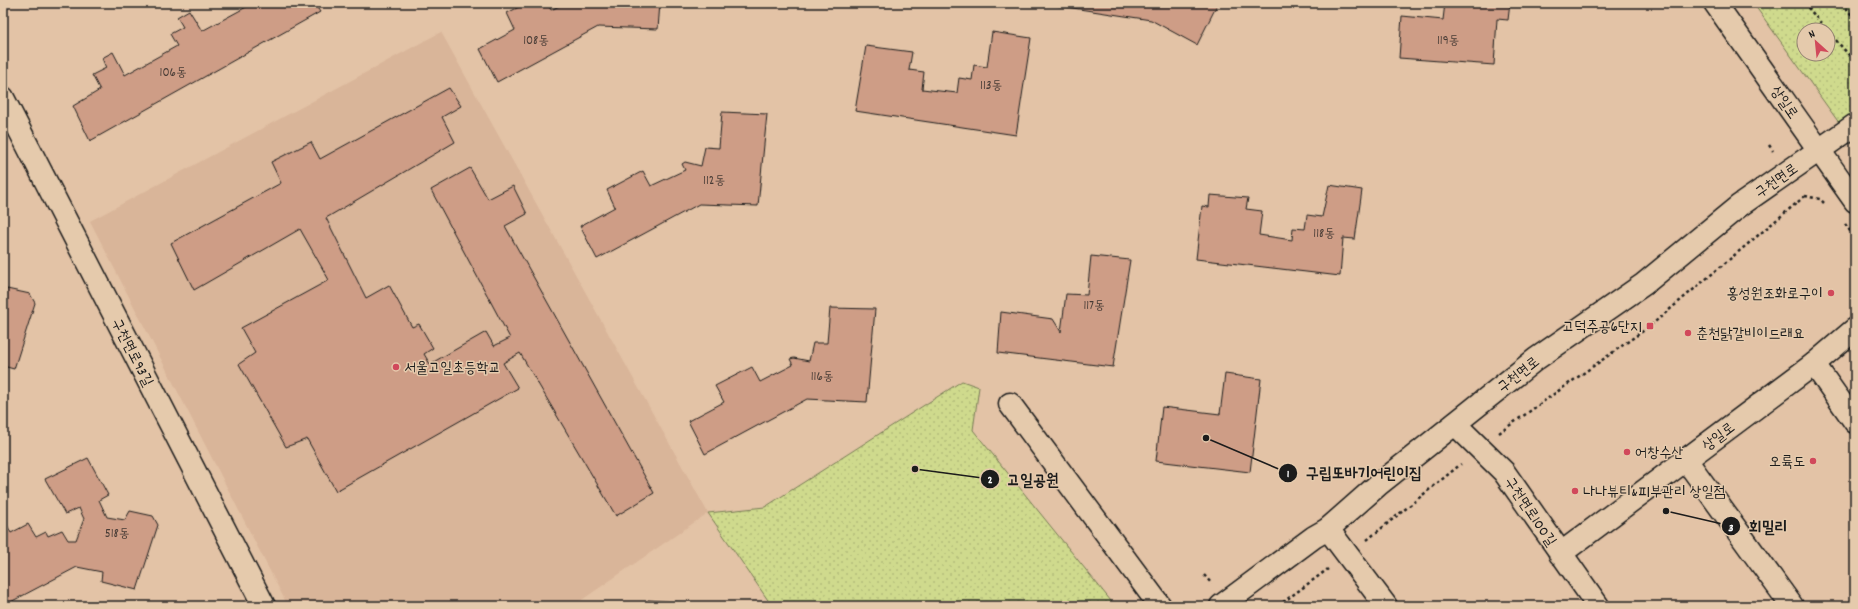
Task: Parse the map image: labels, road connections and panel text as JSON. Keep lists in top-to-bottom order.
{
  "streets": {
    "street": [
      "상일로",
      "구천면로",
      "구천면로93길",
      "구천면로100길"
    ]
  },
  "crossings": [
    ["상일로", "구천면로"],
    ["상일로", "구천면로100길"],
    ["구천면로", "구천면로100길"]
  ],
  "places": {
    "other": [
      "홍성원조화로구이",
      "춘천닭갈비이드래요",
      "서울고일초등학교",
      "구립또바기어린이집",
      "어창수산",
      "오륙도",
      "고일공원",
      "나나뷰티&피부관리 상일점",
      "회밀리"
    ],
    "transit": ["고덕주공6단지"]
  },
  "house_numbers": [
    "108동",
    "119동",
    "106동",
    "113동",
    "112동",
    "118동",
    "117동",
    "116동",
    "518동"
  ],
  "north": "top left"
}
